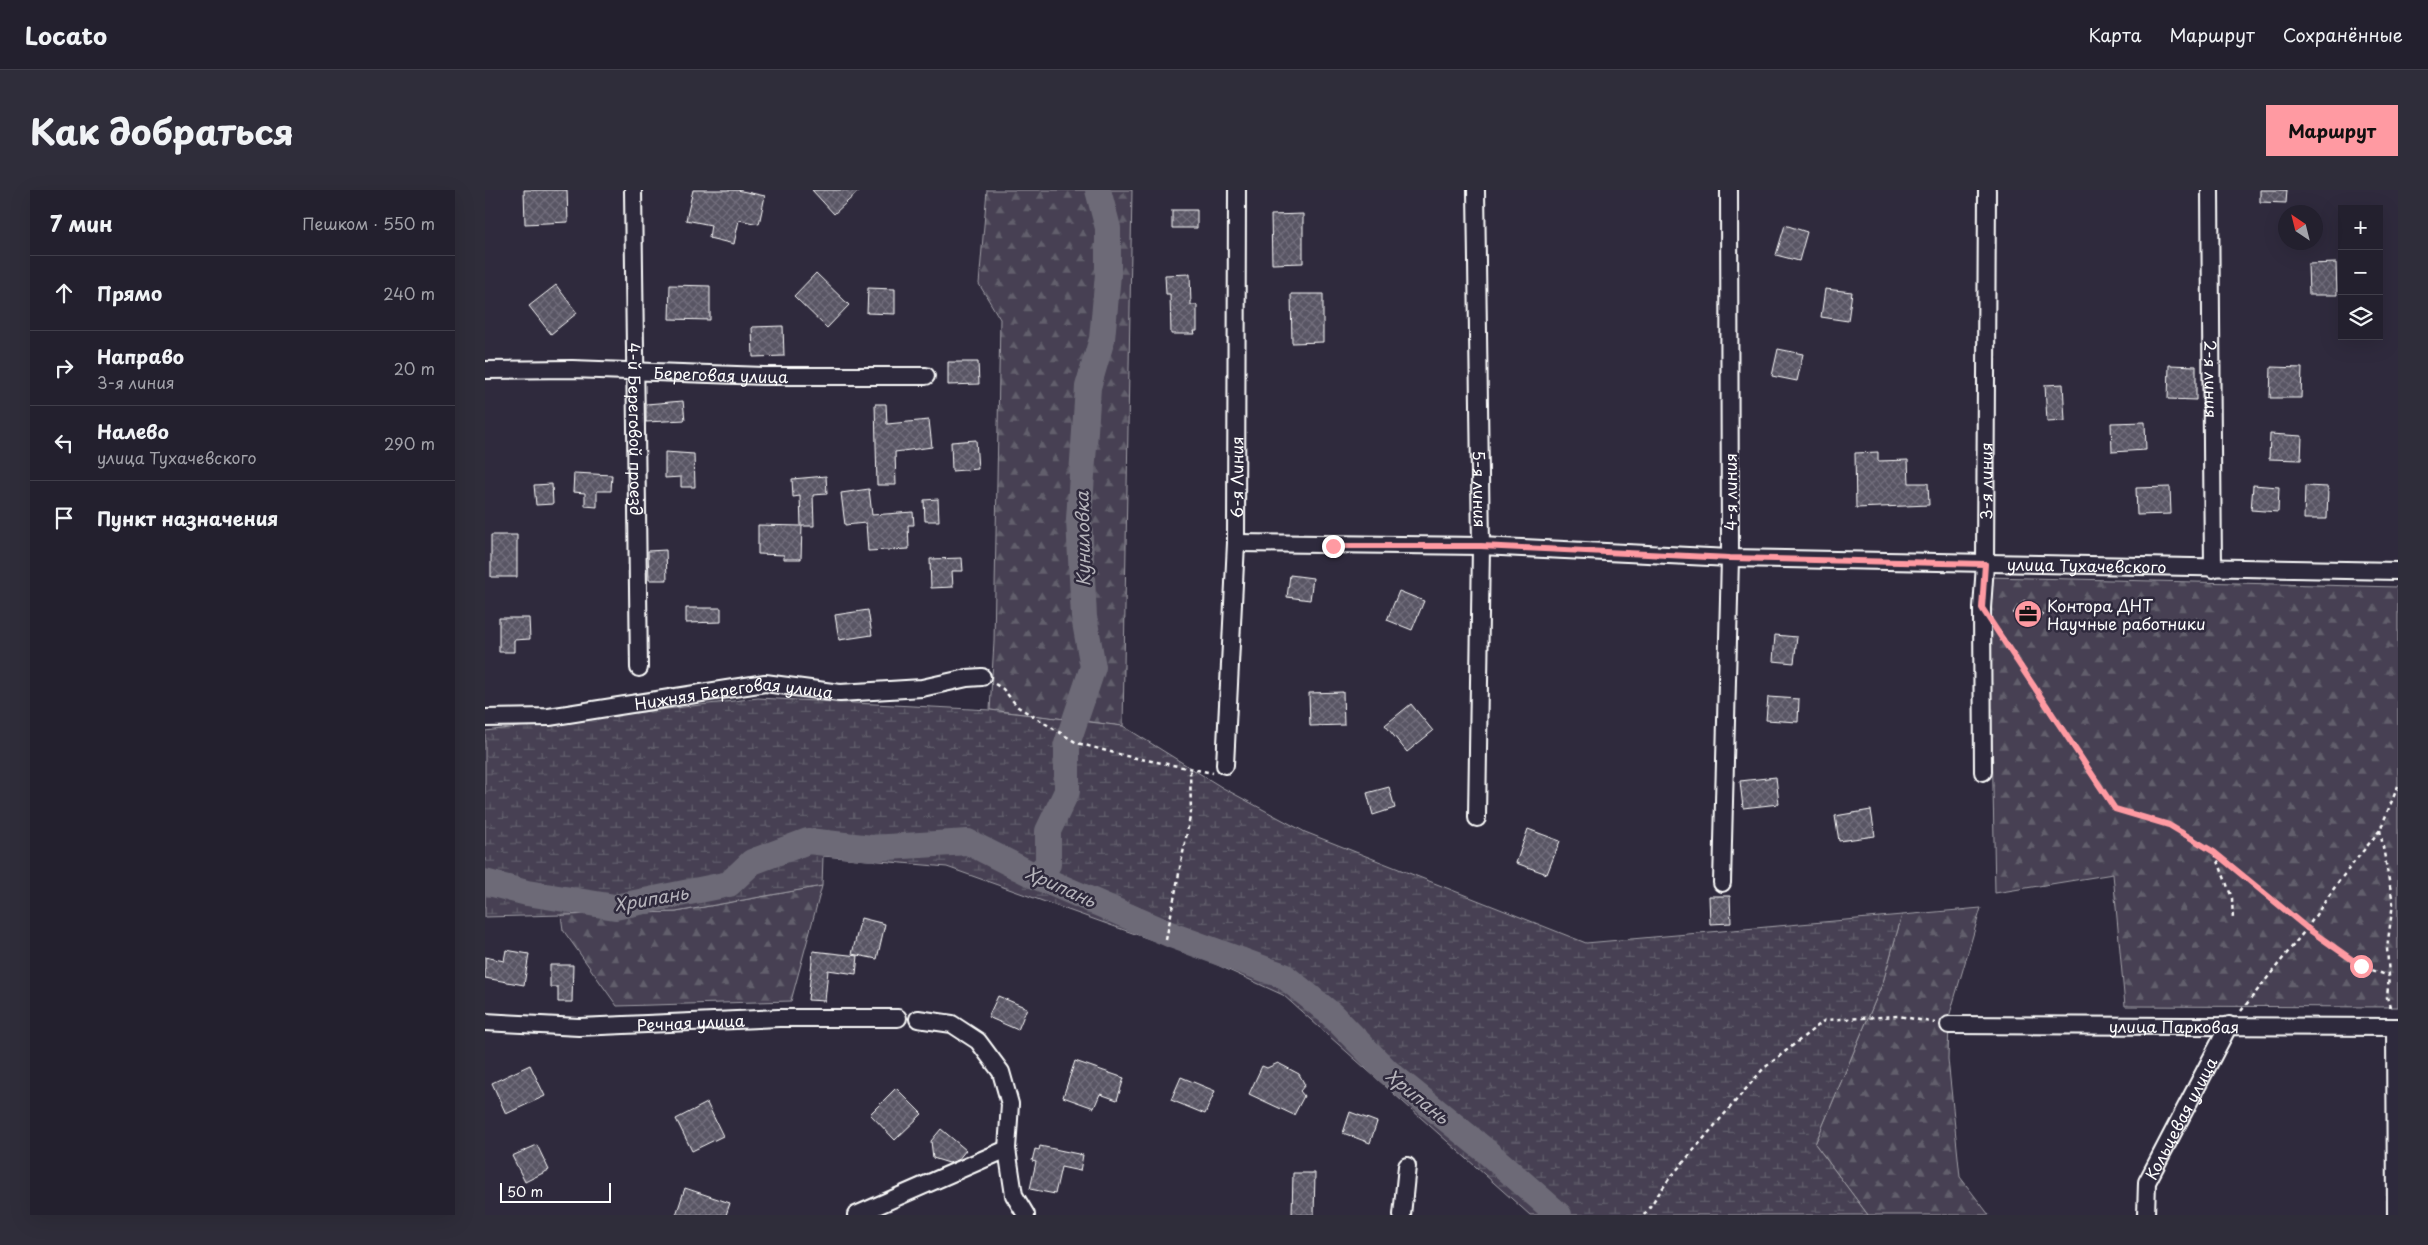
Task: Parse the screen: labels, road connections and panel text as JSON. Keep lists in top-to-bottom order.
{
  "streets": {
    "street": [
      "Береговая улица",
      "2-я линия",
      "4-й Береговой проезд",
      "6-я Линия",
      "3-я линия",
      "5-я линия",
      "4-я линия",
      "улица Тухачевского",
      "Нижняя Береговая улица",
      "Речная улица",
      "улица Парковая",
      "Кольцевая улица"
    ]
  },
  "crossings": [
    ["Береговая улица", "4-й Береговой проезд"],
    ["2-я линия", "улица Тухачевского"],
    ["6-я Линия", "улица Тухачевского"],
    ["3-я линия", "улица Тухачевского"],
    ["5-я линия", "улица Тухачевского"],
    ["4-я линия", "улица Тухачевского"],
    ["улица Парковая", "Кольцевая улица"]
  ],
  "water": ["Куниловка", "Хрипань"],
  "places": {
    "office": ["Контора ДНТ Научные работники"]
  },
  "scale_bar": "50 m",
  "north": "top left",
  "page": {
    "header": "Locato",
    "nav": ["Карта", "Маршрут", "Сохранённые"],
    "title": "Как добраться",
    "buttons": "Маршрут",
    "heading": ["7 мин", "Пешком · 550 m"],
    "map_buttons": ["+", "−"],
    "list": [
      ["Прямо", "240 m"],
      ["Направо", "3-я линия", "20 m"],
      ["Налево", "улица Тухачевского", "290 m"],
      "Пункт назначения"
    ],
    "scale": "50 m"
  }
}
